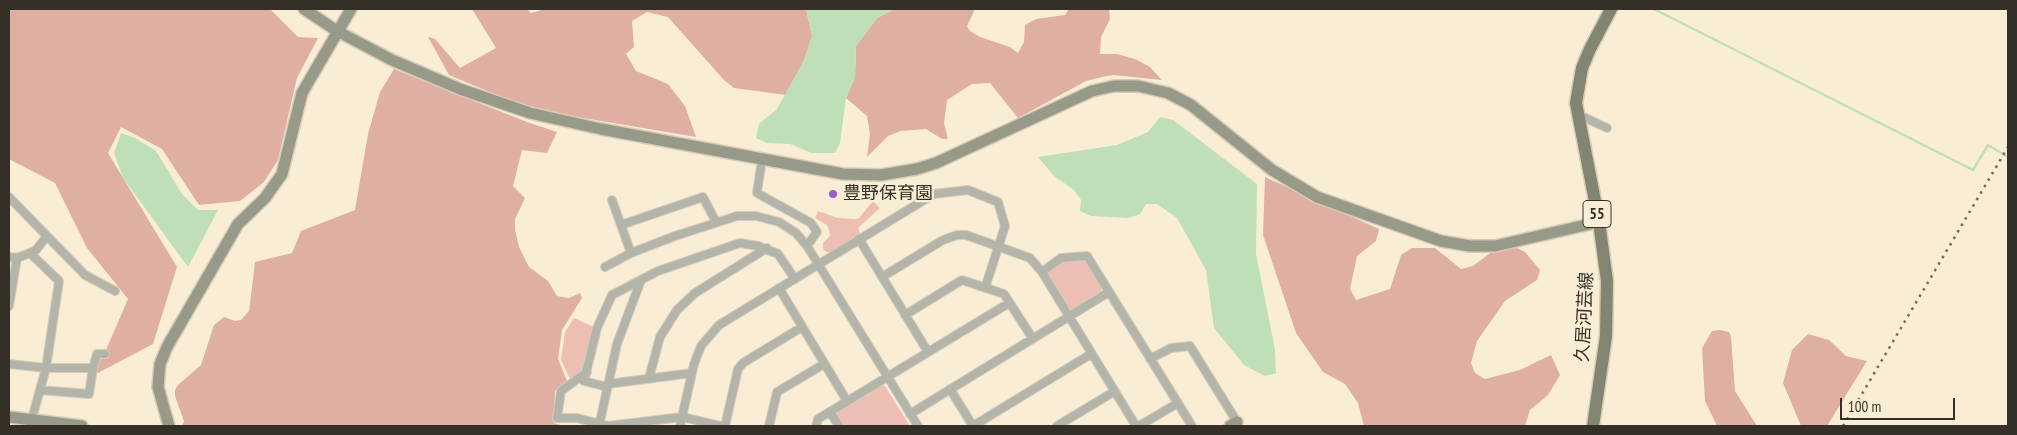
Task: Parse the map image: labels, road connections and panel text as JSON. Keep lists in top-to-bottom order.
{
  "streets": {
    "main road": ["55", "久居河芸線"]
  },
  "places": ["豊野保育園"],
  "scale_bar": "100 m"
}
